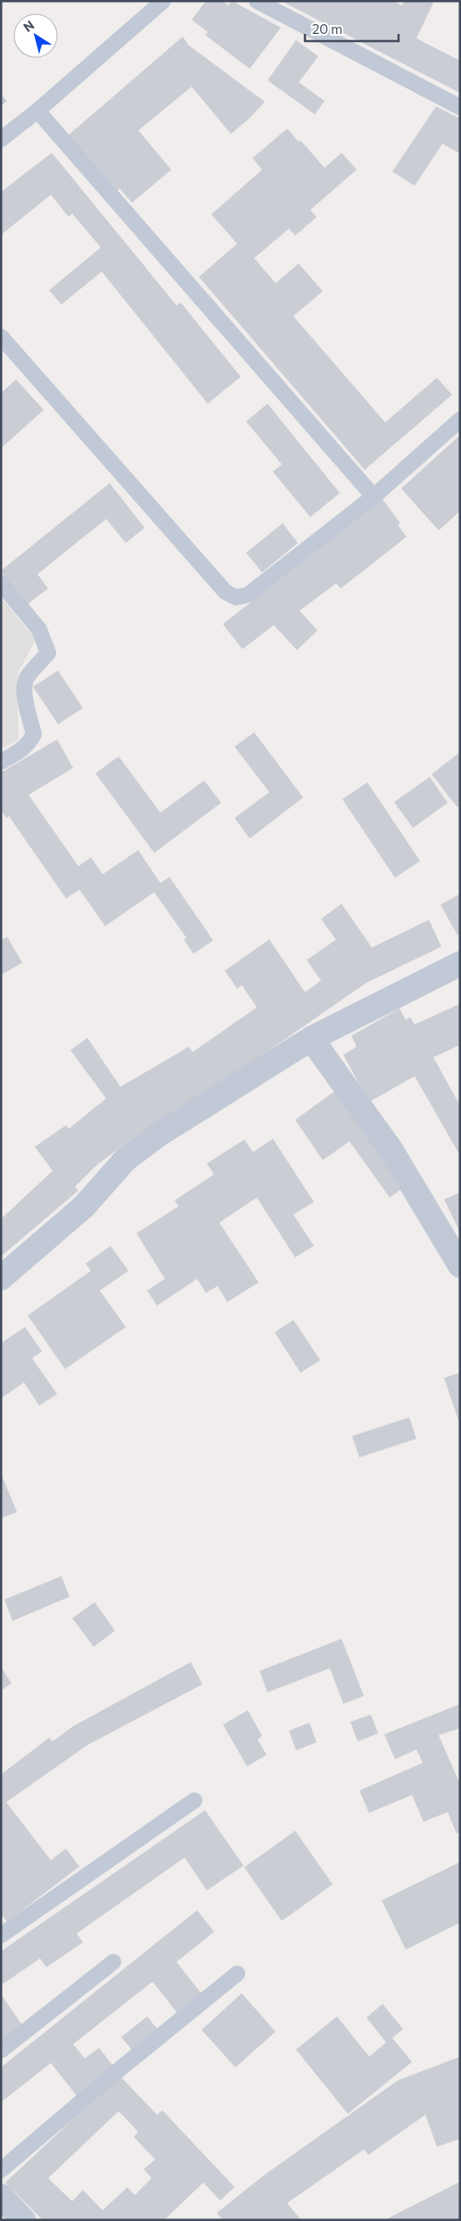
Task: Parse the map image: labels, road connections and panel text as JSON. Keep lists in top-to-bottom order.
{
  "scale_bar": "20 m",
  "north": "top left"
}
